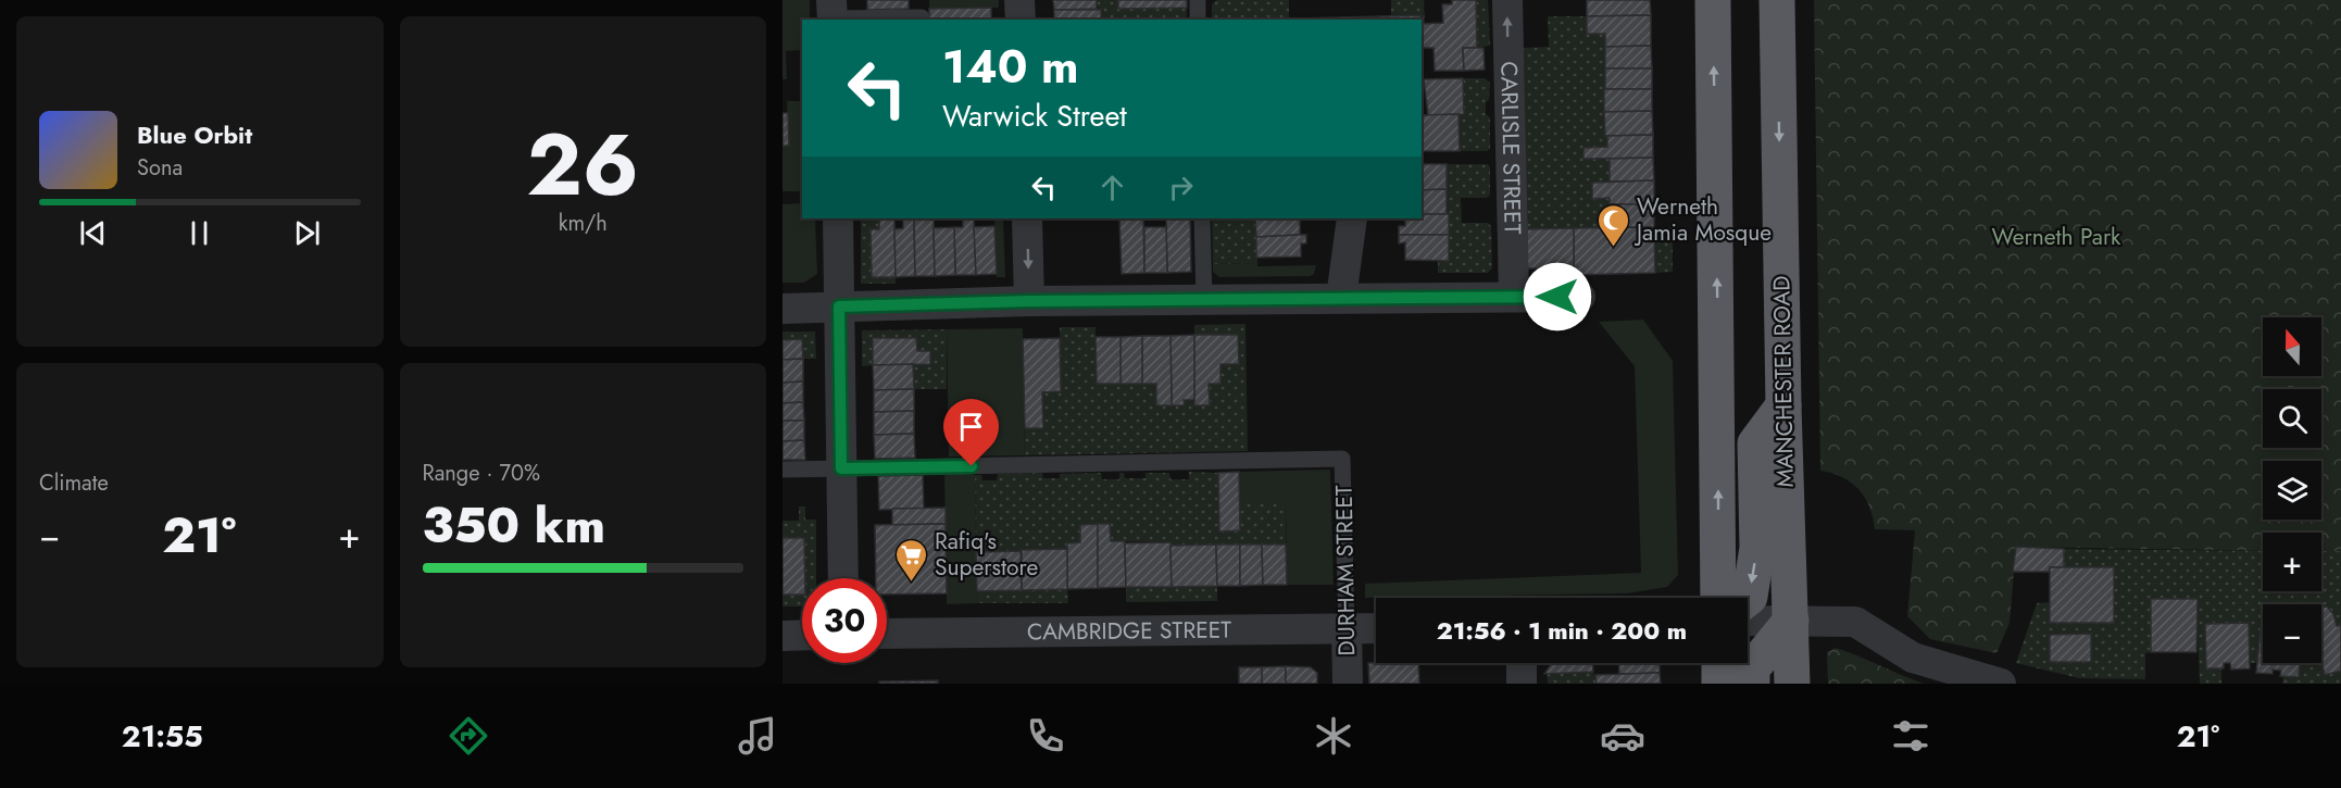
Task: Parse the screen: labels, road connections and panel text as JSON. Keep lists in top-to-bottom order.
{
  "streets": {
    "highway": ["MANCHESTER ROAD"],
    "street": ["CARLISLE STREET", "DURHAM STREET", "CAMBRIDGE STREET"]
  },
  "crossings": [
    ["DURHAM STREET", "CAMBRIDGE STREET"]
  ],
  "one_way": ["CARLISLE STREET"],
  "parks": ["Werneth Park"],
  "places": {
    "mosque": ["Werneth Jamia Mosque"],
    "supermarket": ["Rafiq's Superstore"]
  },
  "north": "top",
  "page": {
    "tile": [
      ["26", "km/h"],
      "Climate",
      ["Range · 70%", "350 km"]
    ],
    "turn": ["140 m", "Warwick Street"],
    "song": ["Blue Orbit", "Sona"],
    "map_buttons": ["+", "−"],
    "heat": ["−", "21°", "+"],
    "limit": "30",
    "trip": "21:56 · 1 min · 200 m",
    "tabs": ["21:55", "21°"]
  }
}
